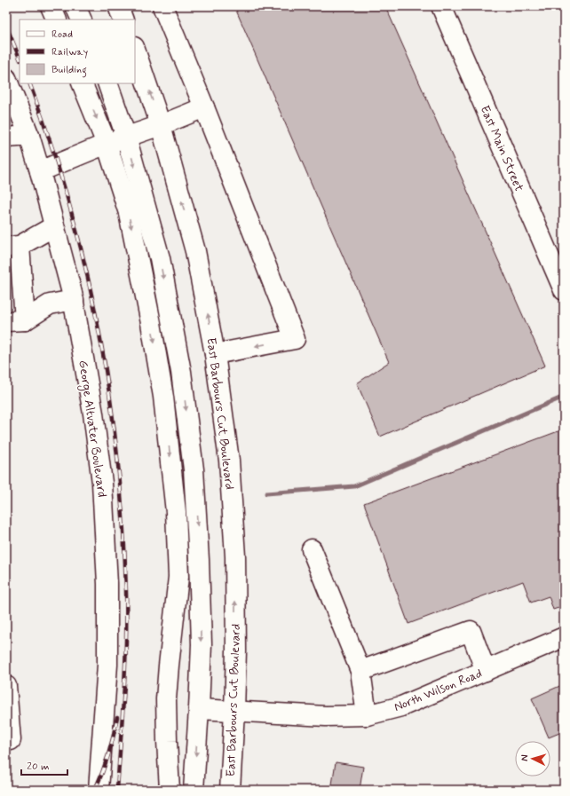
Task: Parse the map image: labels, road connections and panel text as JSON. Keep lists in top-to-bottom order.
{
  "streets": {
    "street": [
      "East Main Street",
      "East Barbours Cut Boulevard",
      "George Altvater Boulevard",
      "North Wilson Road"
    ]
  },
  "crossings": [
    ["East Barbours Cut Boulevard", "North Wilson Road"]
  ],
  "legend": ["Road", "Railway", "Building"],
  "scale_bar": "20 m",
  "north": "left"
}
